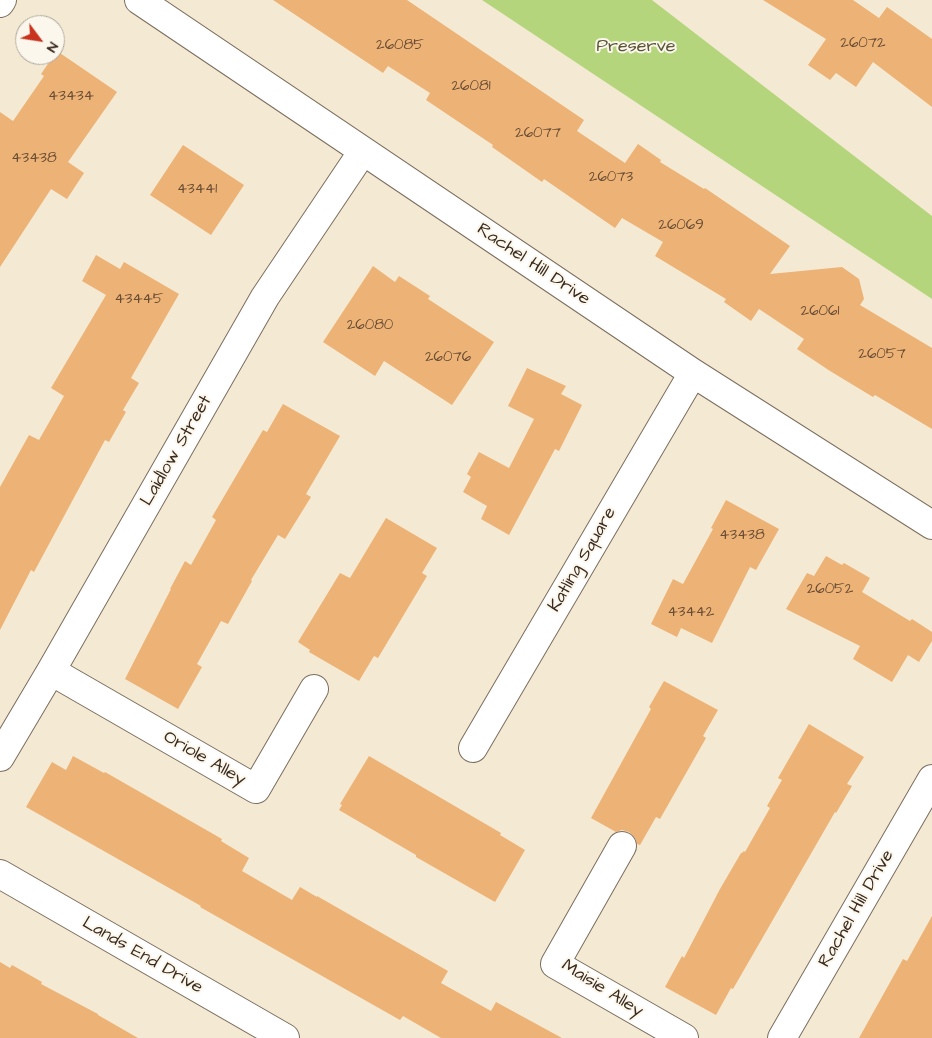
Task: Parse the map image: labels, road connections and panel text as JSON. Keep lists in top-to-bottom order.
{
  "streets": {
    "street": [
      "Rachel Hill Drive",
      "Laidlow Street",
      "Katling Square",
      "Oriole Alley",
      "Lands End Drive",
      "Maisie Alley"
    ]
  },
  "crossings": [
    ["Rachel Hill Drive", "Laidlow Street"],
    ["Rachel Hill Drive", "Katling Square"],
    ["Laidlow Street", "Oriole Alley"]
  ],
  "parks": ["Preserve"],
  "house_numbers": [
    "26072",
    "26085",
    "26081",
    "43434",
    "26077",
    "43438",
    "26073",
    "43441",
    "26069",
    "43445",
    "26061",
    "26080",
    "26057",
    "26076",
    "43438",
    "26052",
    "43442"
  ],
  "north": "bottom right"
}
